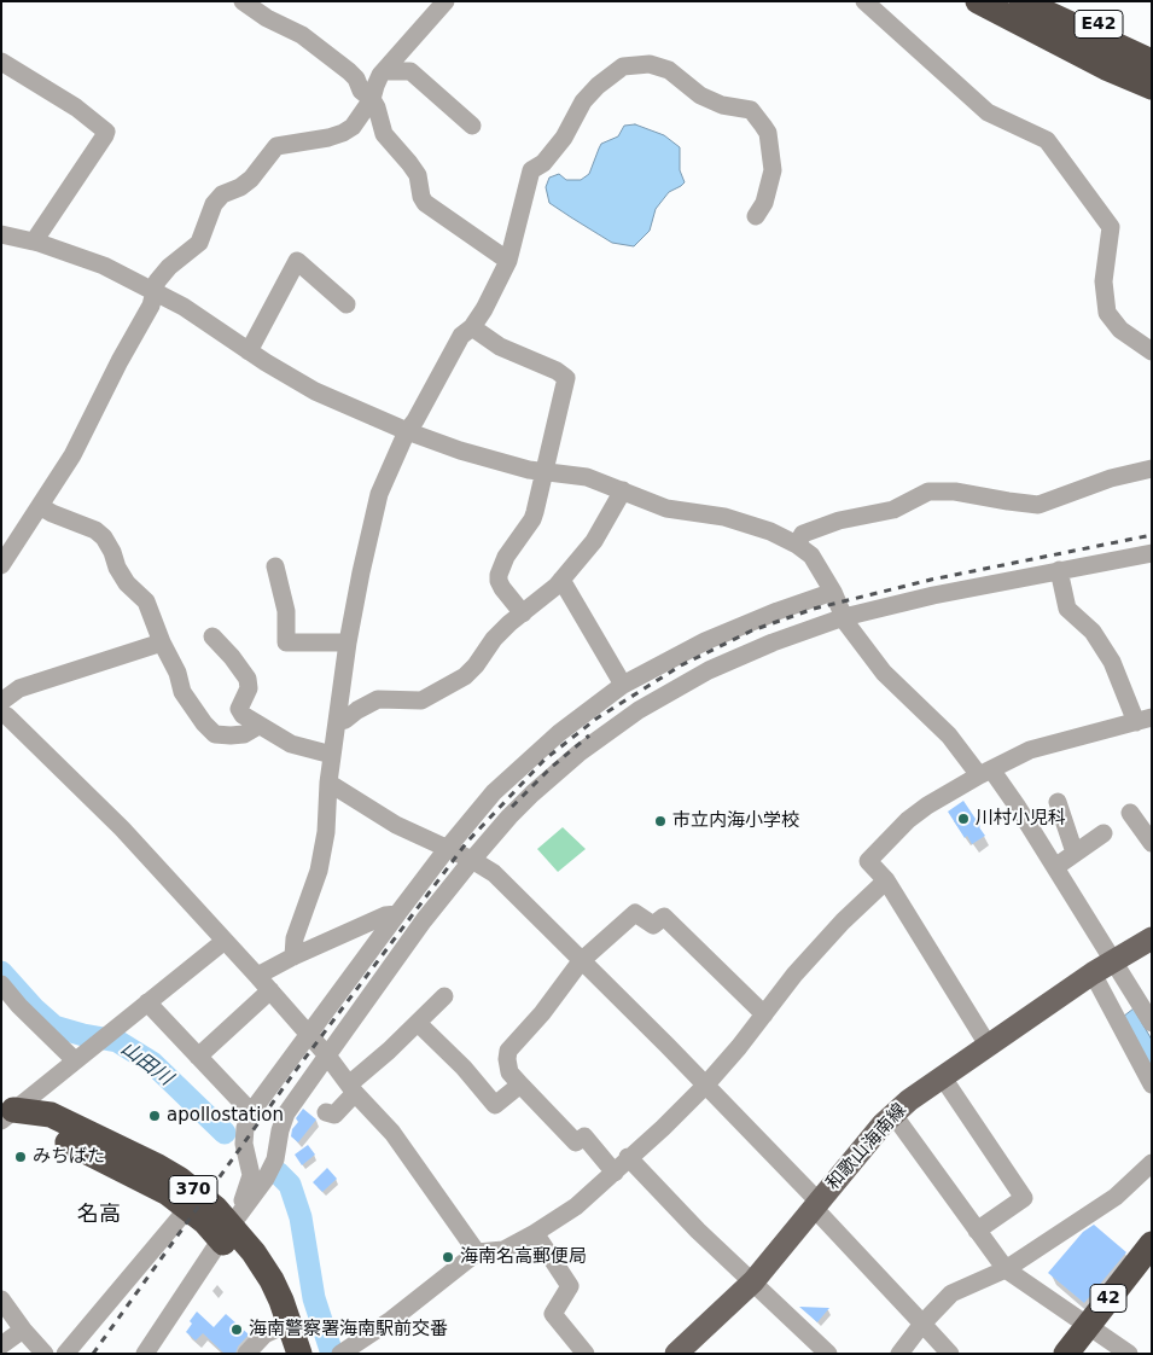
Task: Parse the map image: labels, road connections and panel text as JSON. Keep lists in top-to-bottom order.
{
  "streets": {
    "highway": ["E42", "370", "42"],
    "main road": ["和歌山海南線"]
  },
  "districts": ["名高"],
  "water": ["山田川"],
  "places": [
    "川村小児科",
    "市立内海小学校",
    "apollostation",
    "みちばた",
    "海南名高郵便局",
    "海南警察署海南駅前交番"
  ]
}
